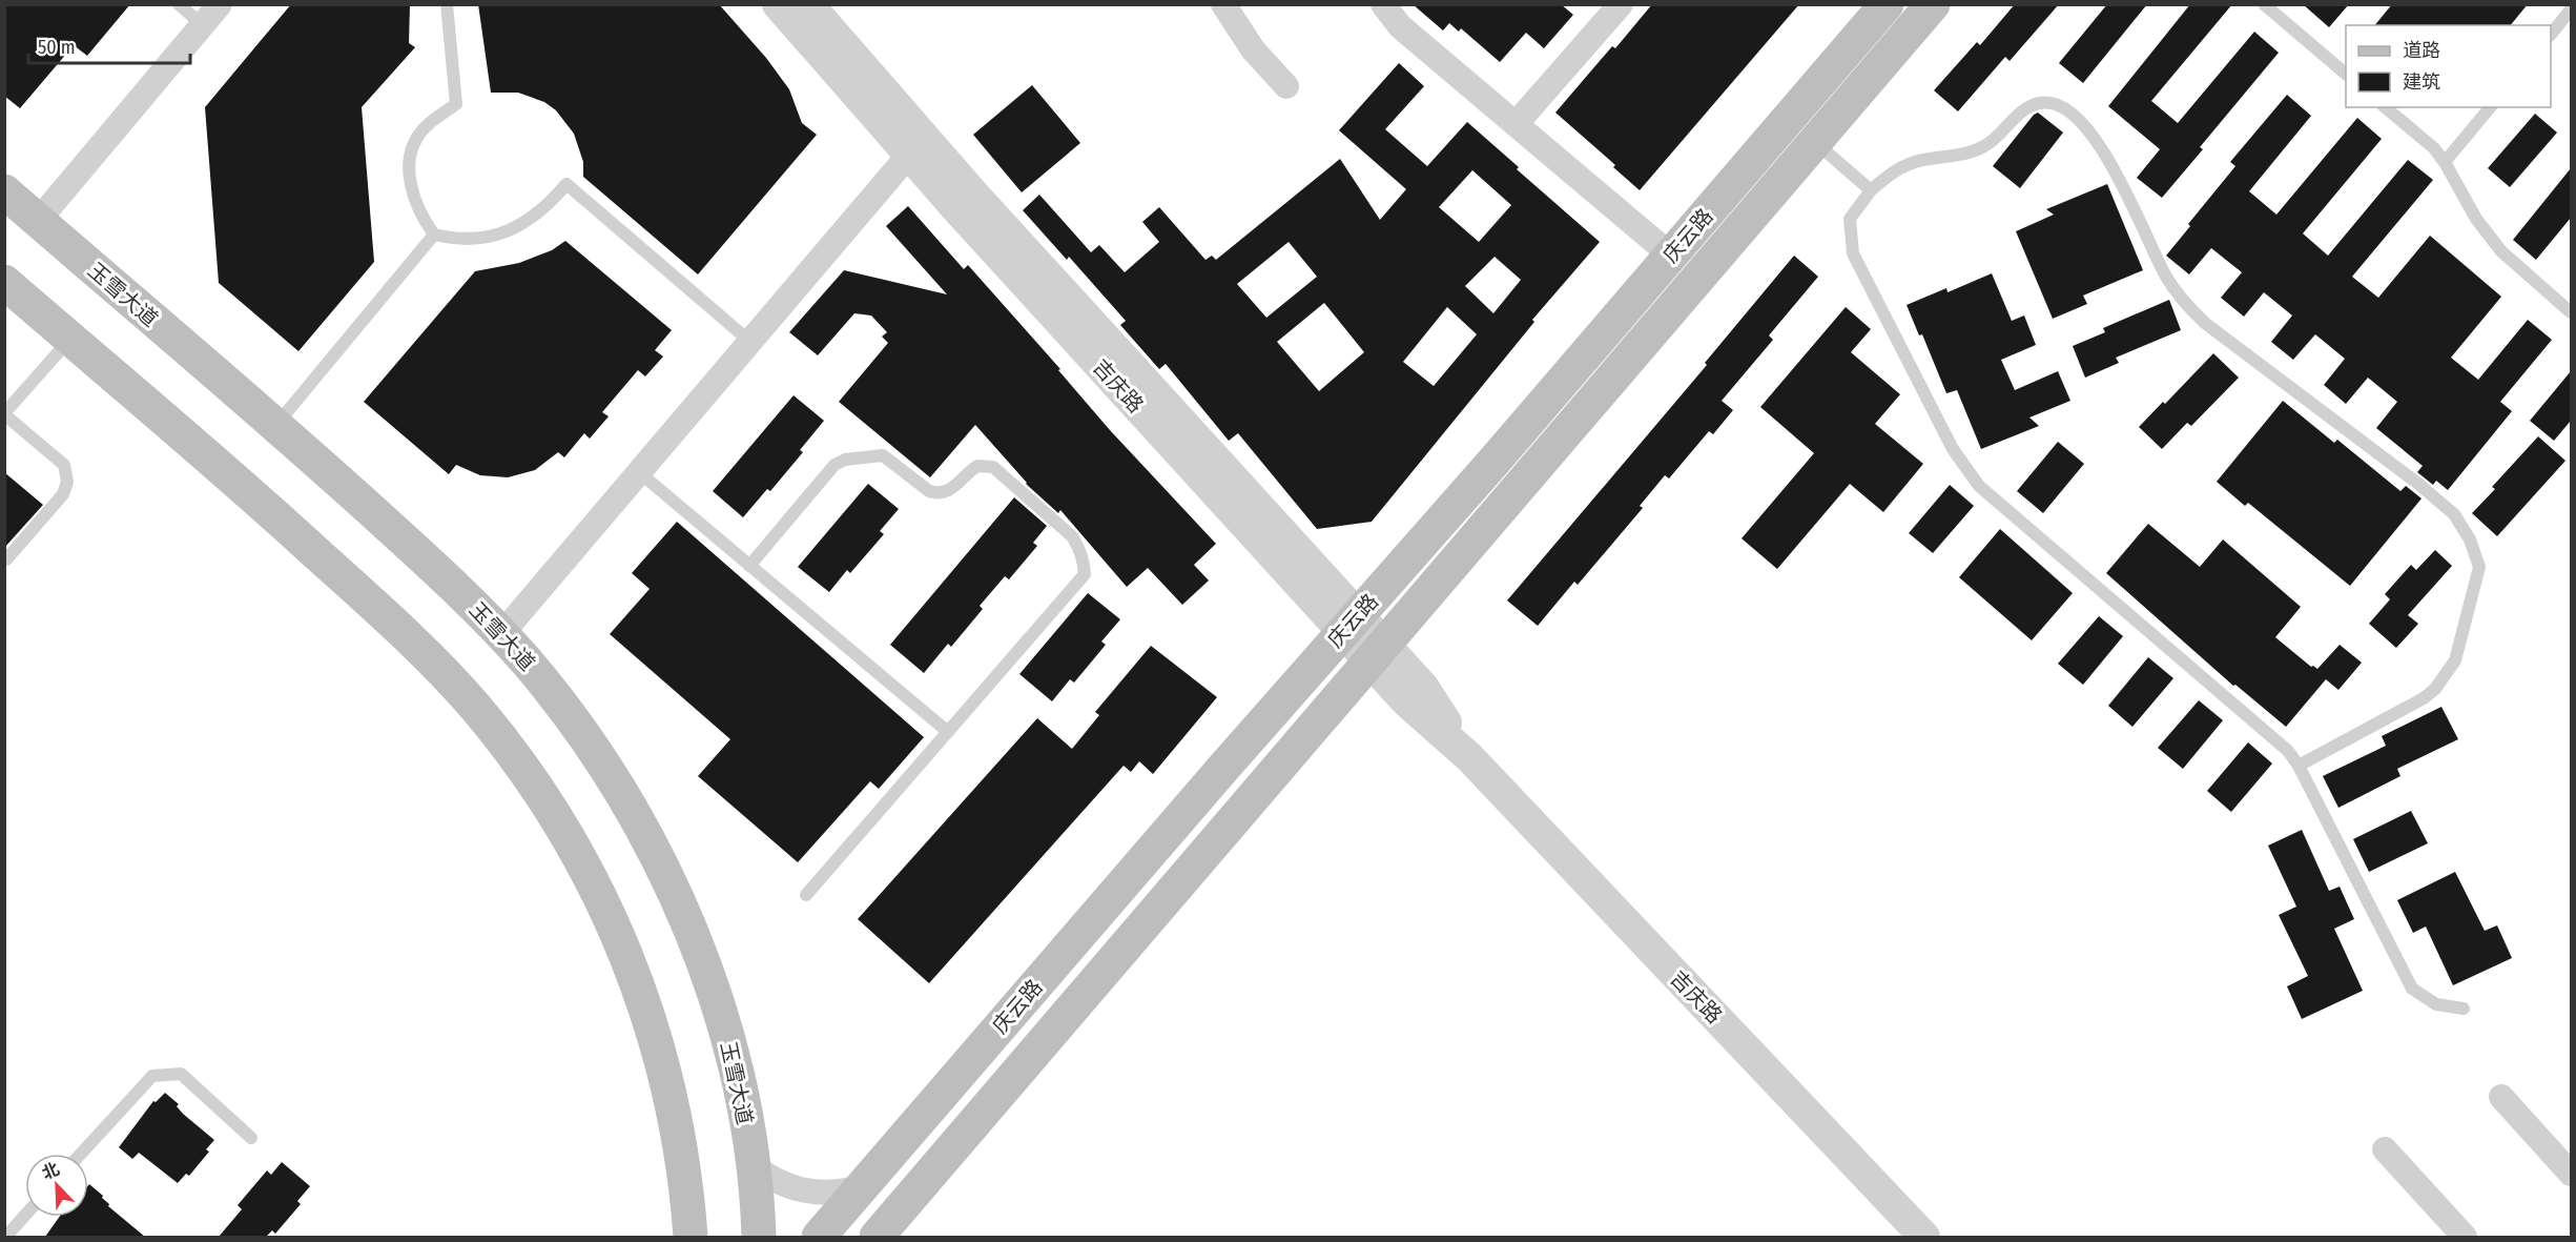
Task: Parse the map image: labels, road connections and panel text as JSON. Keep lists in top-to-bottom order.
{
  "streets": {
    "main road": ["庆云路", "玉雪大道"],
    "street": ["吉庆路"]
  },
  "crossings": [
    ["庆云路", "吉庆路"]
  ],
  "legend": ["道路", "建筑"],
  "scale_bar": "50 m",
  "north": "top left"
}
